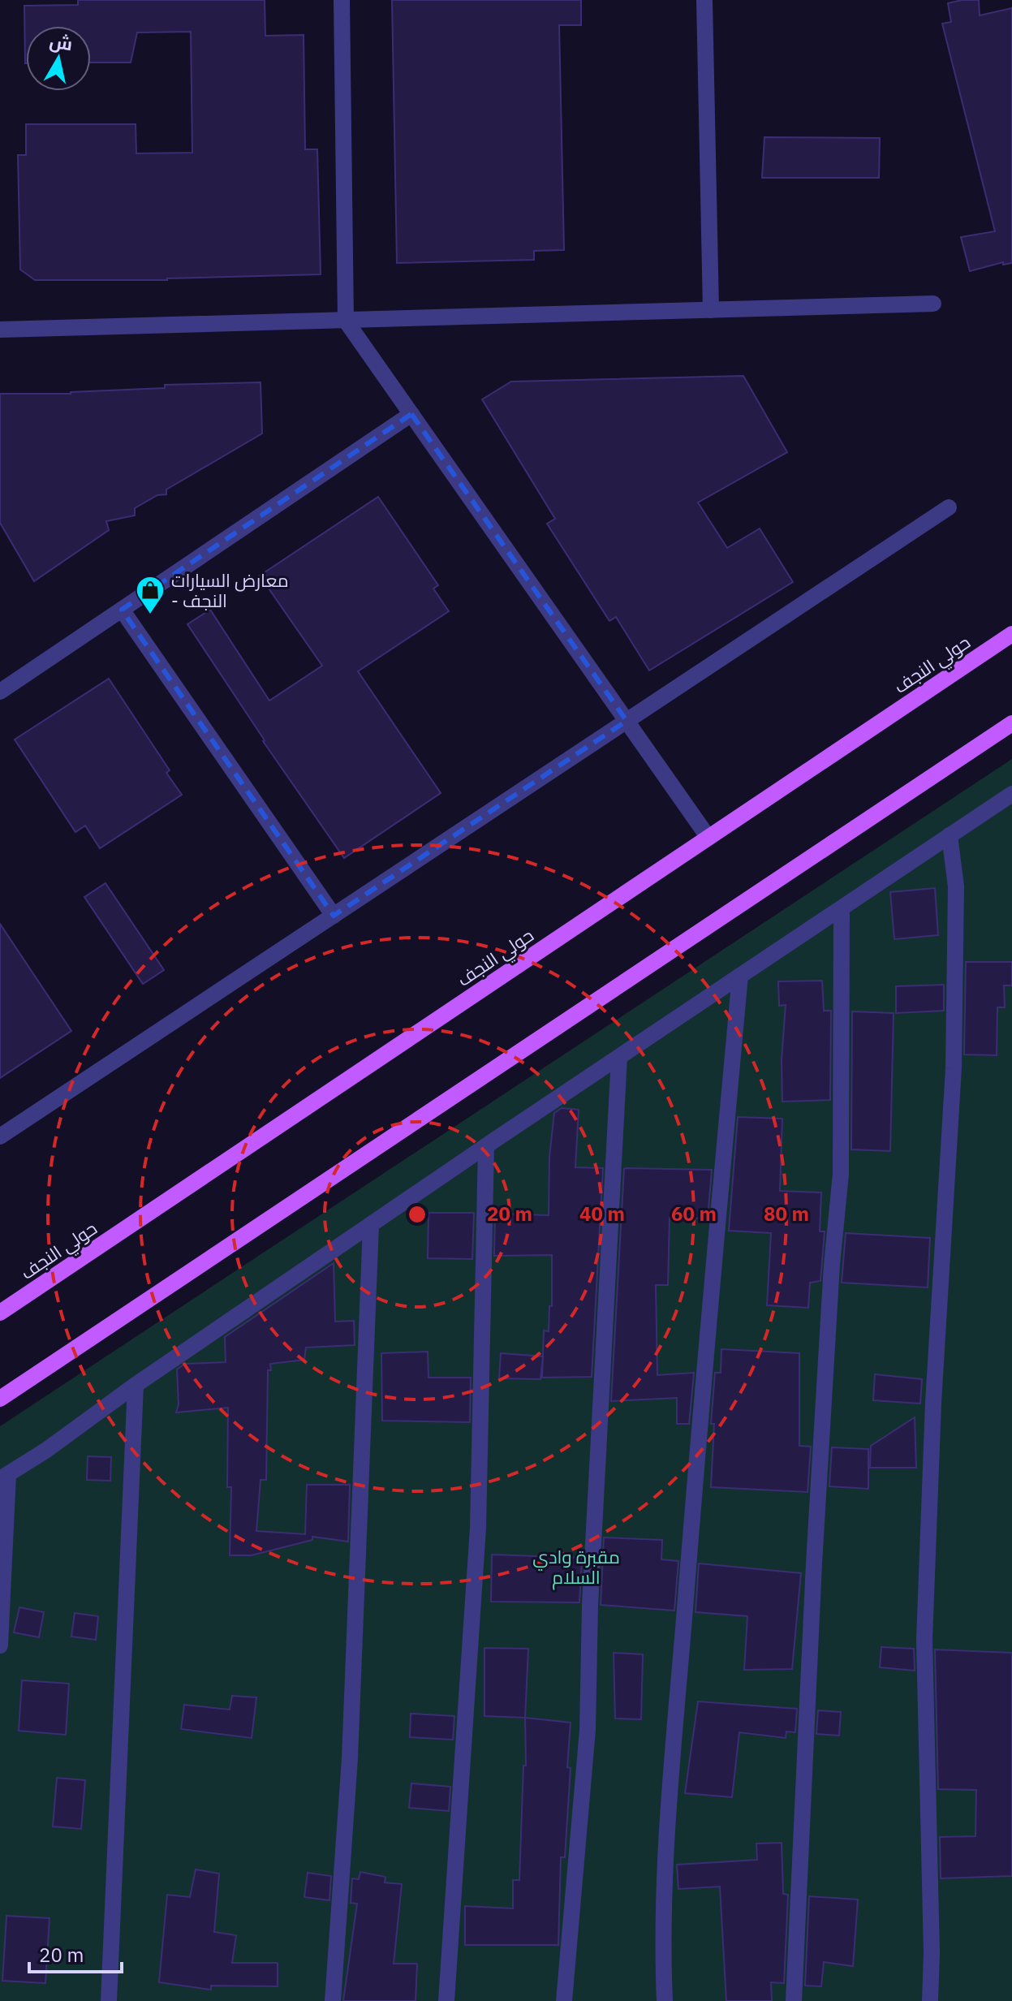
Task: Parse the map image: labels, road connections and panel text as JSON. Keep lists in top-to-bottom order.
{
  "streets": {
    "main road": ["حولي النجف"]
  },
  "parks": ["مقبرة وادي السلام"],
  "places": {
    "shop": ["معارض السيارات - النجف"]
  },
  "scale_bar": "20 m",
  "north": "top",
  "rings": [
    "20 m",
    "40 m",
    "60 m",
    "80 m"
  ]
}
